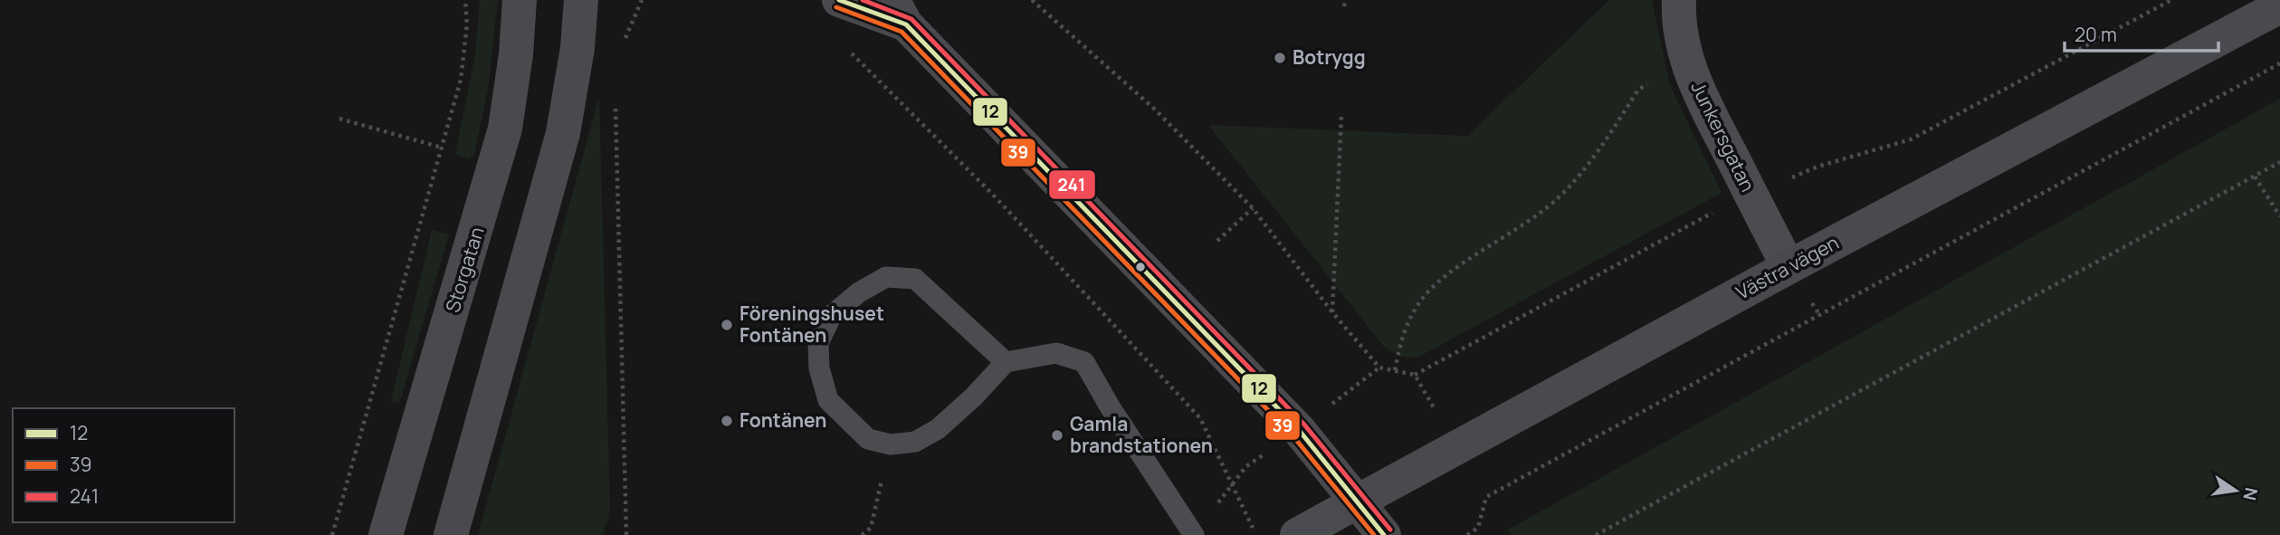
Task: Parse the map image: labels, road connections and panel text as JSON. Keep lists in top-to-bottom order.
{
  "streets": {
    "main road": ["Västra vägen", "Storgatan"],
    "street": ["Junkersgatan"]
  },
  "crossings": [
    ["Junkersgatan", "Västra vägen"]
  ],
  "places": [
    "Botrygg",
    "Föreningshuset Fontänen",
    "Fontänen",
    "Gamla brandstationen"
  ],
  "lines": ["transit line 12", "transit line 241", "transit line 39"],
  "legend": ["12", "39", "241"],
  "scale_bar": "20 m",
  "north": "right"
}
